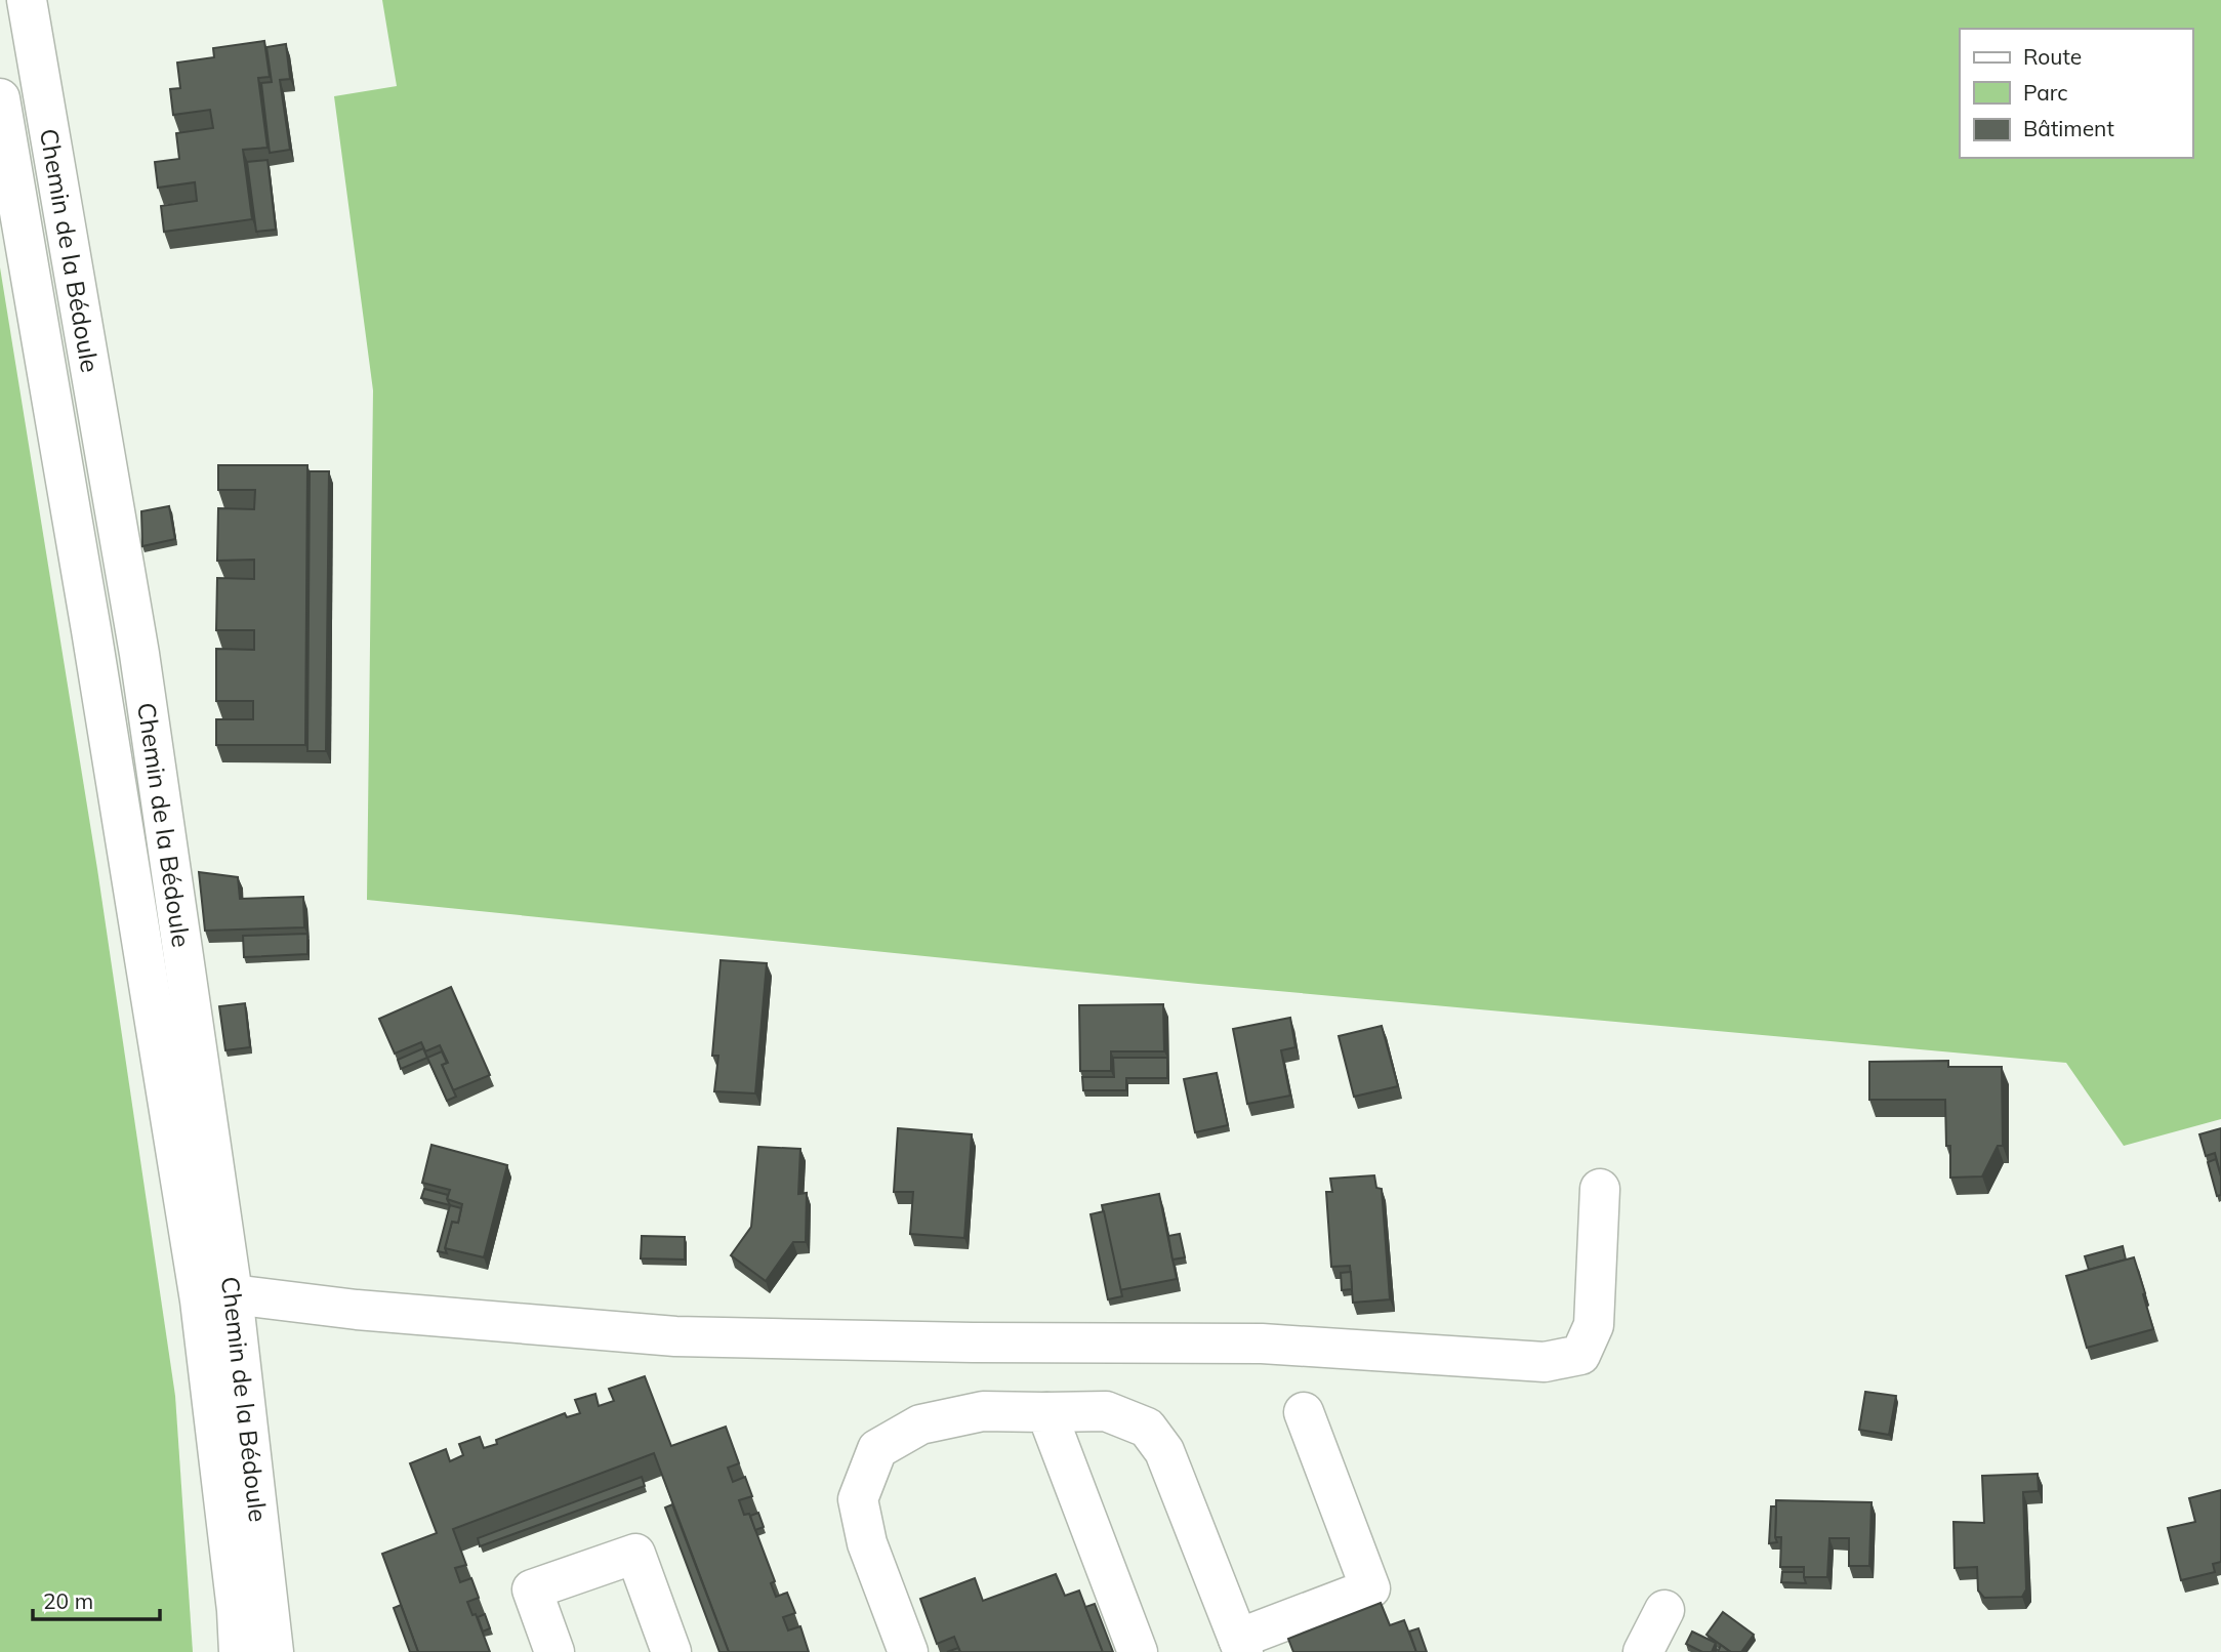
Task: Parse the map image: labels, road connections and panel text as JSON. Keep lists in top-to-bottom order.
{
  "streets": {
    "street": ["Chemin de la Bédoule"]
  },
  "legend": ["Route", "Parc", "Bâtiment"],
  "scale_bar": "20 m"
}
